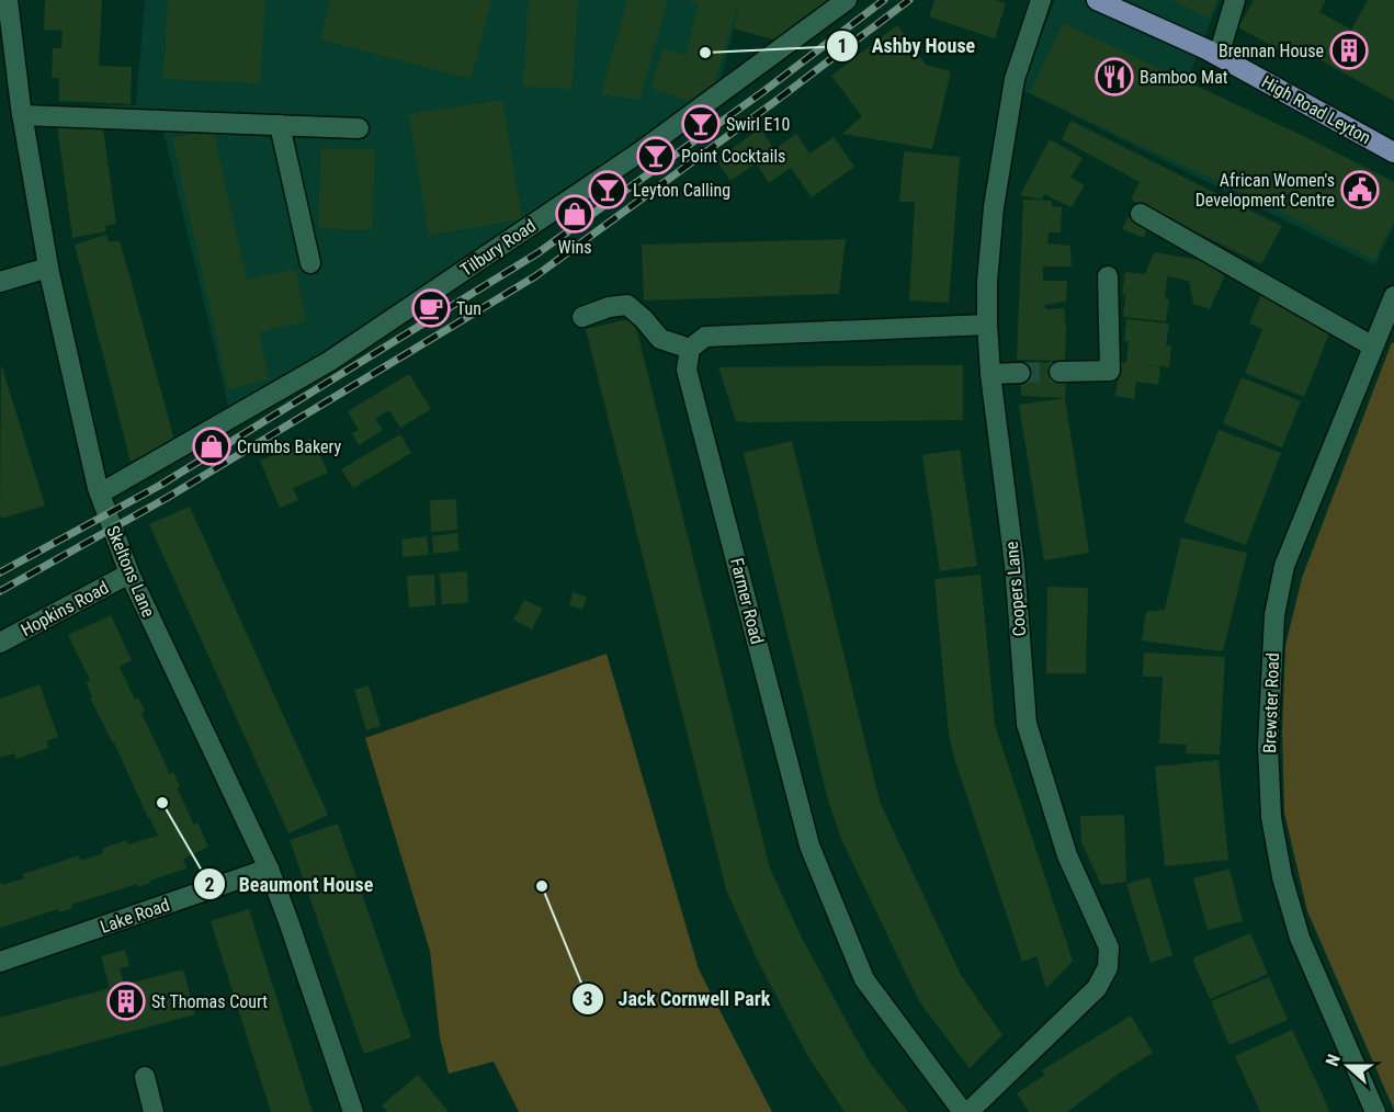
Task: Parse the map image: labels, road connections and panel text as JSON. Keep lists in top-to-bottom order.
{
  "streets": {
    "main road": ["High Road Leyton"],
    "street": [
      "Tilbury Road",
      "Skeltons Lane",
      "Coopers Lane",
      "Farmer Road",
      "Hopkins Road",
      "Brewster Road",
      "Lake Road"
    ]
  },
  "crossings": [
    ["Tilbury Road", "Skeltons Lane"],
    ["Skeltons Lane", "Hopkins Road"],
    ["Skeltons Lane", "Lake Road"],
    ["Coopers Lane", "Farmer Road"]
  ],
  "places": {
    "building": ["Brennan House", "St Thomas Court"],
    "other": ["Ashby House", "Beaumont House", "Jack Cornwell Park"],
    "restaurant": ["Bamboo Mat"],
    "bar": ["Swirl E10", "Point Cocktails", "Leyton Calling"],
    "public building": ["African Women's Development Centre"],
    "shop": ["Wins", "Crumbs Bakery"],
    "cafe": ["Tun"]
  },
  "north": "left"
}
